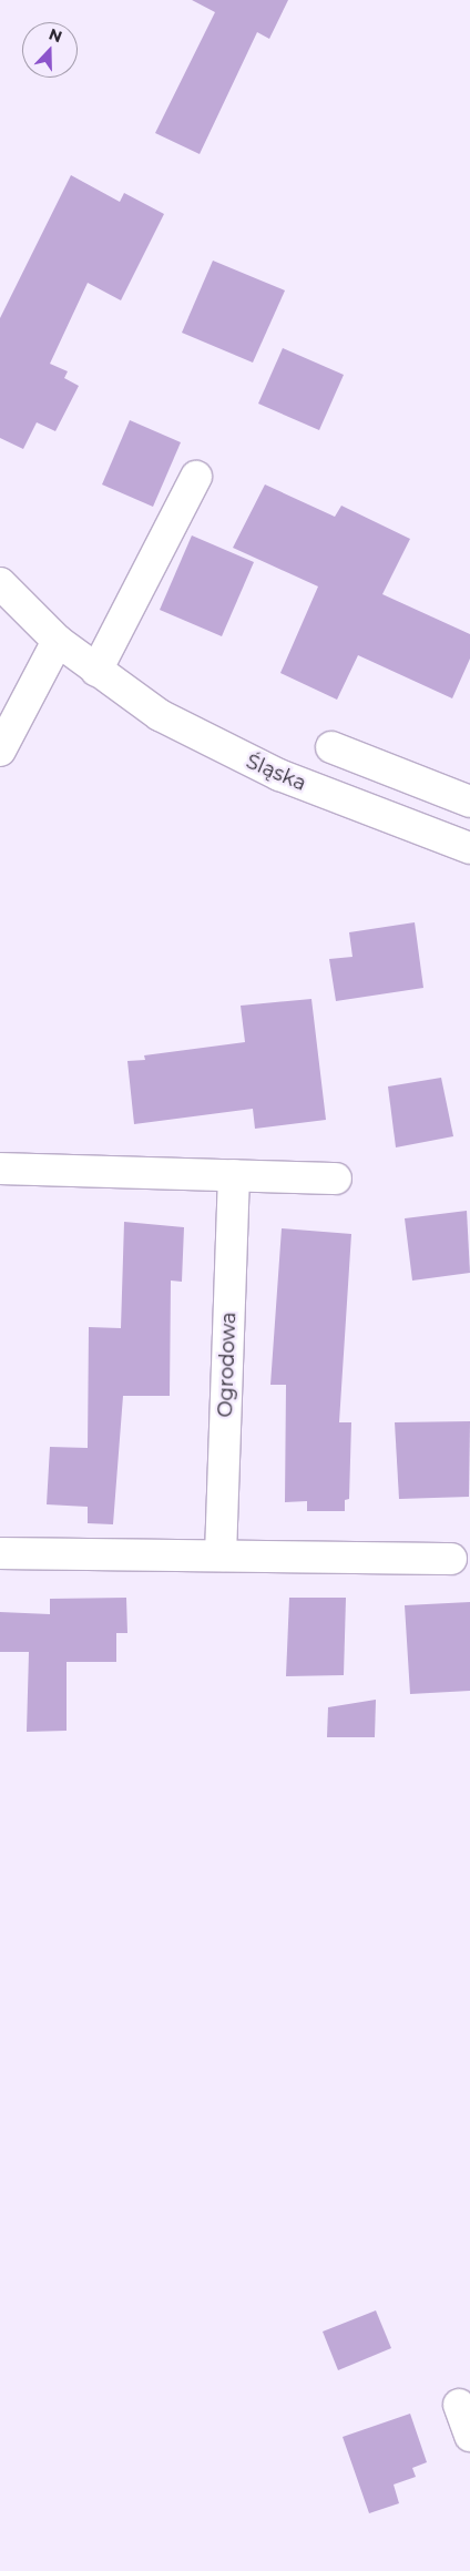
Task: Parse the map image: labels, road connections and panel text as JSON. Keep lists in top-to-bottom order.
{
  "streets": {
    "street": ["Śląska", "Ogrodowa"]
  },
  "north": "top"
}
